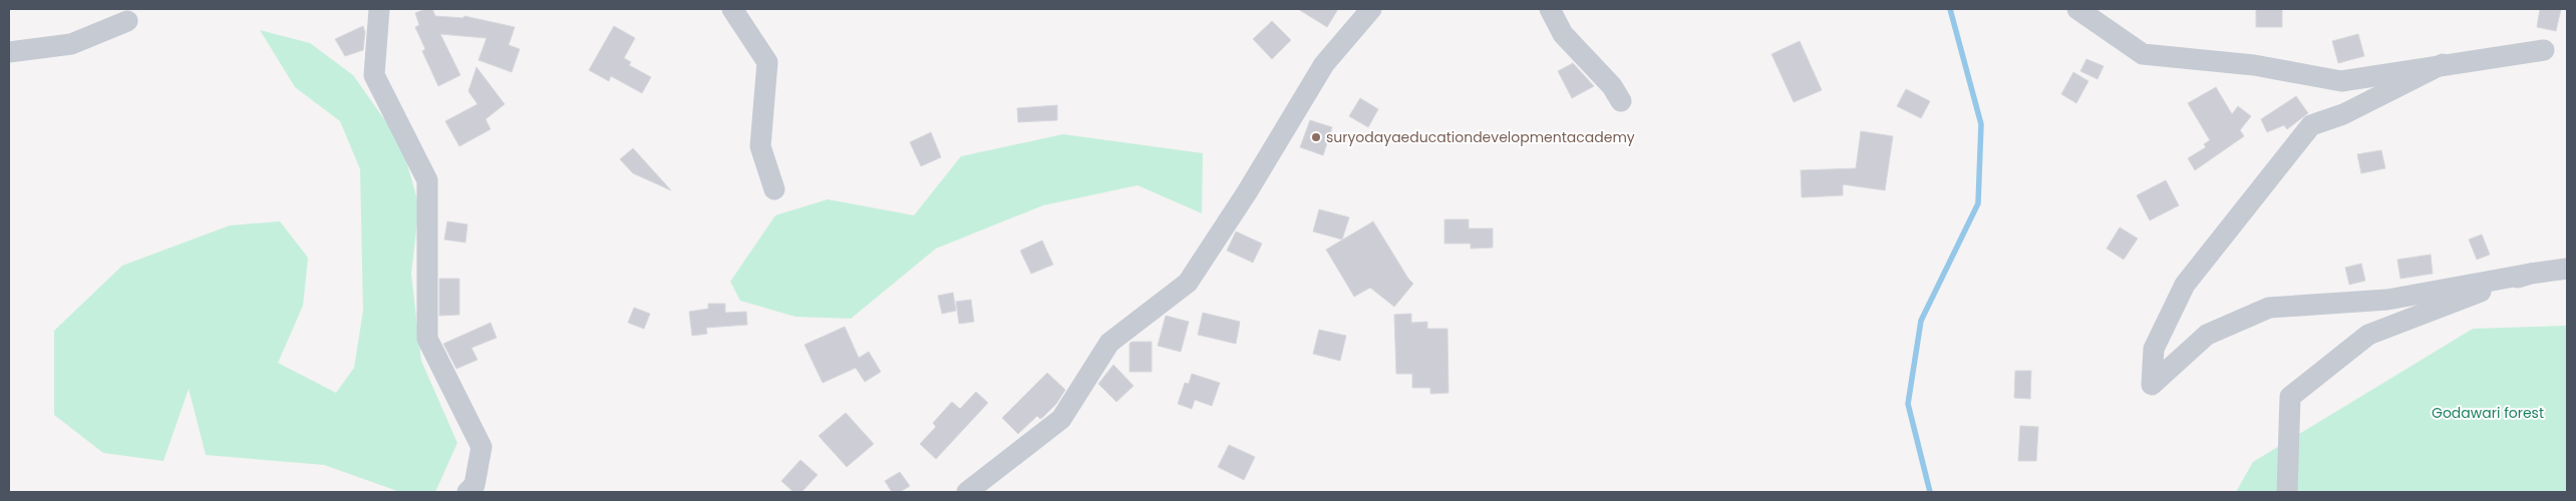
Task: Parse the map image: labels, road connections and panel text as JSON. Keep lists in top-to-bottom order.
{
  "parks": ["Godawari forest"],
  "places": ["suryodayaeducationdevelopmentacademy"]
}
